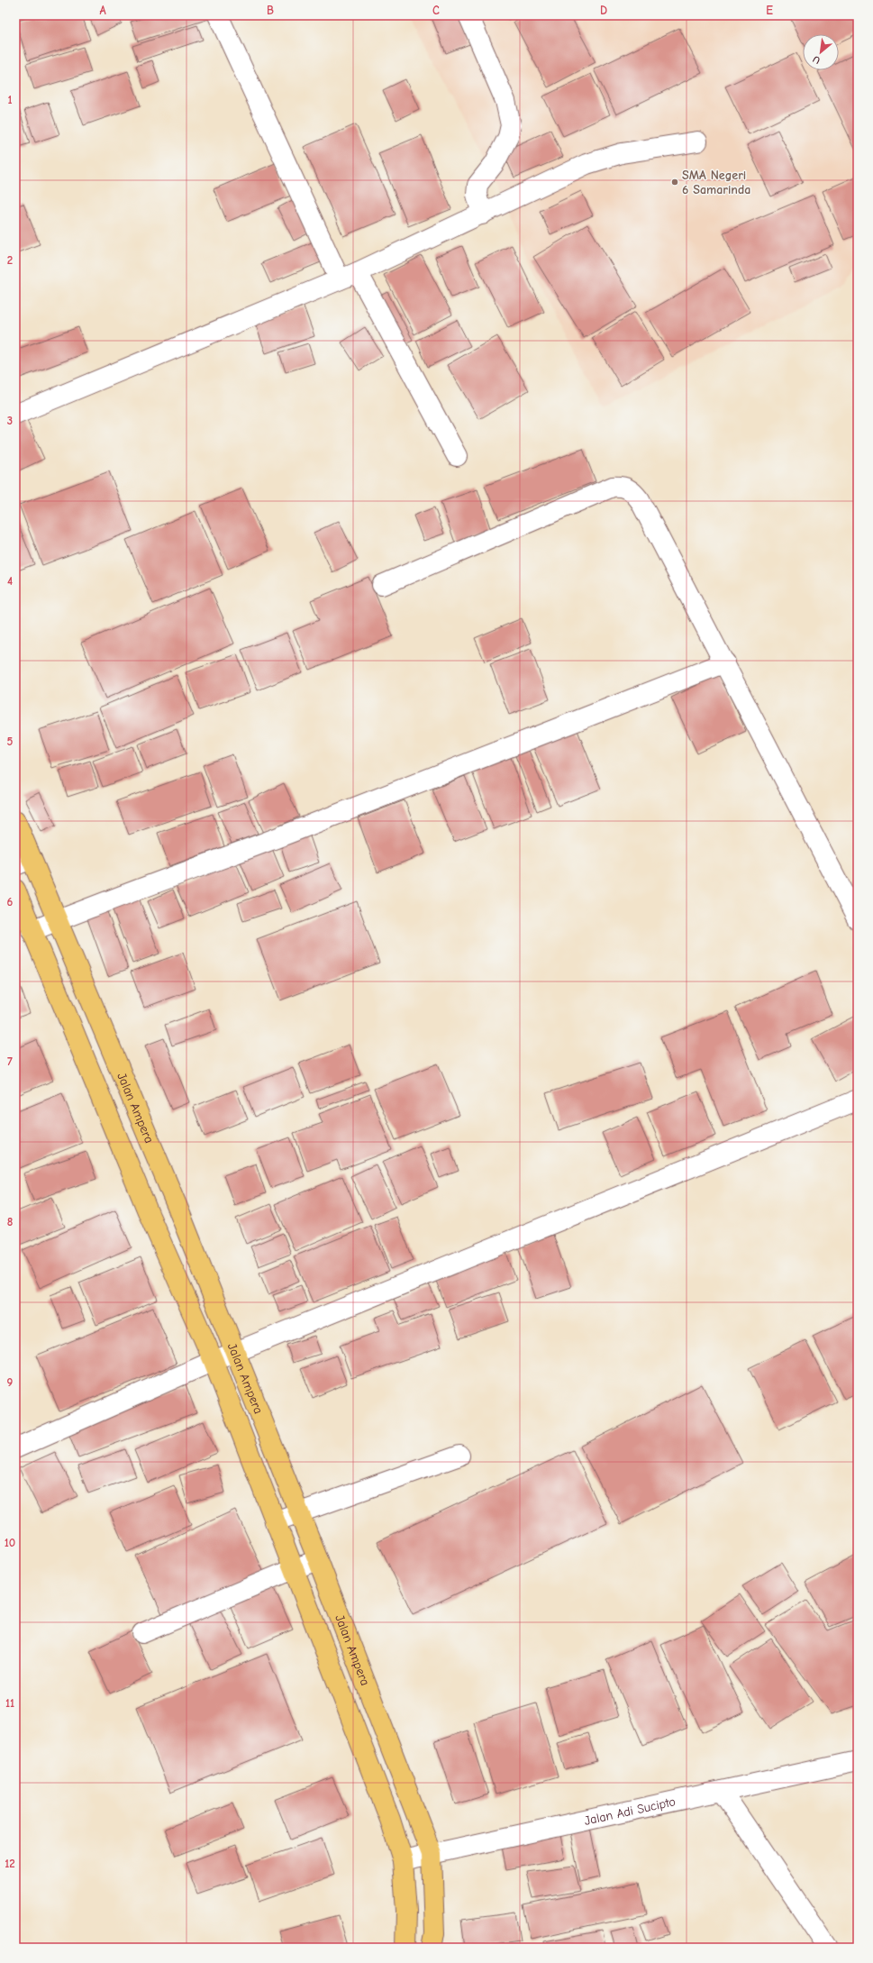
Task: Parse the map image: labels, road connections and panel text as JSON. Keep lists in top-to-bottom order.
{
  "streets": {
    "main road": ["Jalan Ampera"],
    "street": ["Jalan Adi Sucipto"]
  },
  "crossings": [
    ["Jalan Ampera", "Jalan Adi Sucipto"]
  ],
  "places": ["SMA Negeri 6 Samarinda"],
  "north": "bottom left",
  "grid": {
    "columns": [
      "A",
      "B",
      "C",
      "D",
      "E"
    ],
    "rows": [
      "1",
      "2",
      "3",
      "4",
      "5",
      "6",
      "7",
      "8",
      "9",
      "10",
      "11",
      "12"
    ]
  }
}
